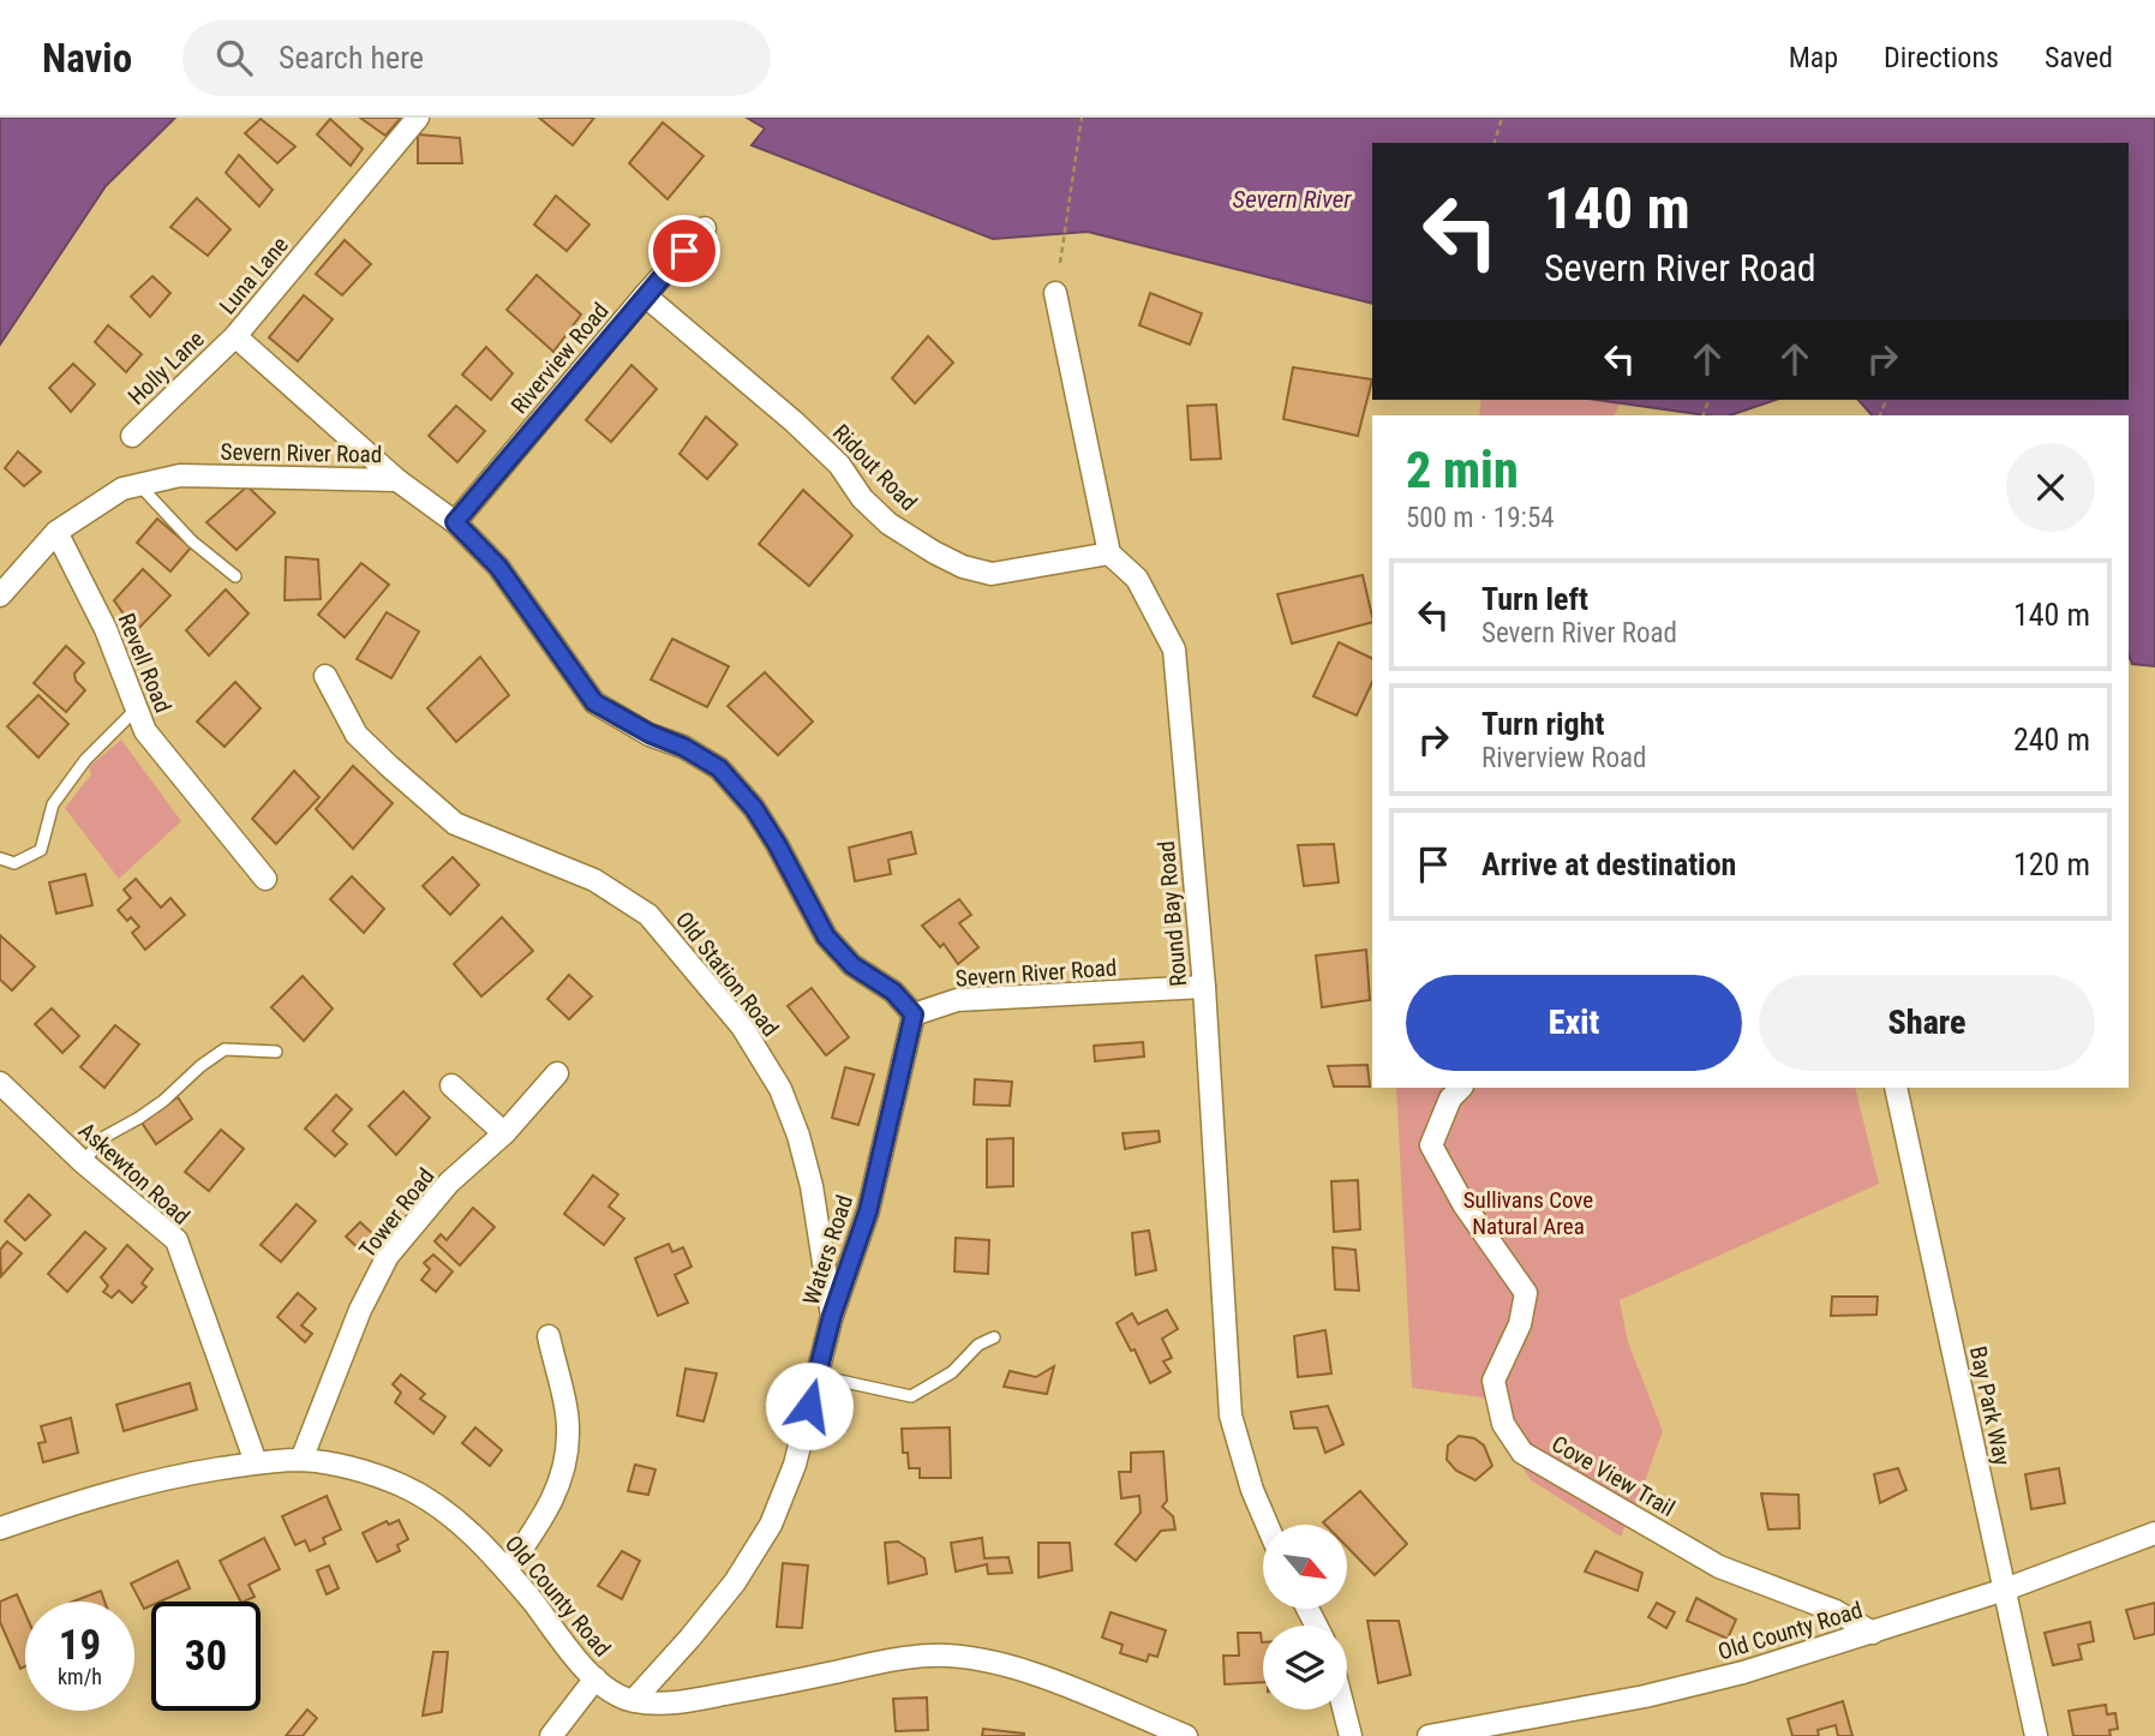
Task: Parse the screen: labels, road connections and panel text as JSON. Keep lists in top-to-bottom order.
{
  "streets": {
    "street": [
      "Luna Lane",
      "Riverview Road",
      "Holly Lane",
      "Severn River Road",
      "Ridout Road",
      "Revell Road",
      "Round Bay Road",
      "Old Station Road",
      "Askewton Road",
      "Tower Road",
      "Waters Road",
      "Bay Park Way",
      "Cove View Trail",
      "Old County Road"
    ]
  },
  "crossings": [
    ["Luna Lane", "Holly Lane"],
    ["Luna Lane", "Severn River Road"],
    ["Riverview Road", "Severn River Road"],
    ["Riverview Road", "Ridout Road"],
    ["Severn River Road", "Revell Road"],
    ["Severn River Road", "Round Bay Road"],
    ["Severn River Road", "Waters Road"],
    ["Ridout Road", "Round Bay Road"],
    ["Old Station Road", "Waters Road"],
    ["Askewton Road", "Old County Road"],
    ["Tower Road", "Old County Road"],
    ["Waters Road", "Old County Road"],
    ["Bay Park Way", "Old County Road"],
    ["Cove View Trail", "Old County Road"]
  ],
  "water": ["Severn River"],
  "parks": ["Sullivans Cove Natural Area"],
  "north": "bottom right",
  "page": {
    "header": "Navio",
    "search": "Search here",
    "nav": ["Map", "Directions", "Saved"],
    "turn": ["140 m", "Severn River Road"],
    "heading": ["2 min", "500 m · 19:54"],
    "list": [
      {
        "name": "Turn left",
        "note": "Severn River Road",
        "value": "140 m"
      },
      {
        "name": "Turn right",
        "note": "Riverview Road",
        "value": "240 m"
      },
      {
        "name": "Arrive at destination",
        "value": "120 m"
      }
    ],
    "buttons": ["Exit", "Share"],
    "speed": "19 km/h",
    "limit": "30"
  }
}
